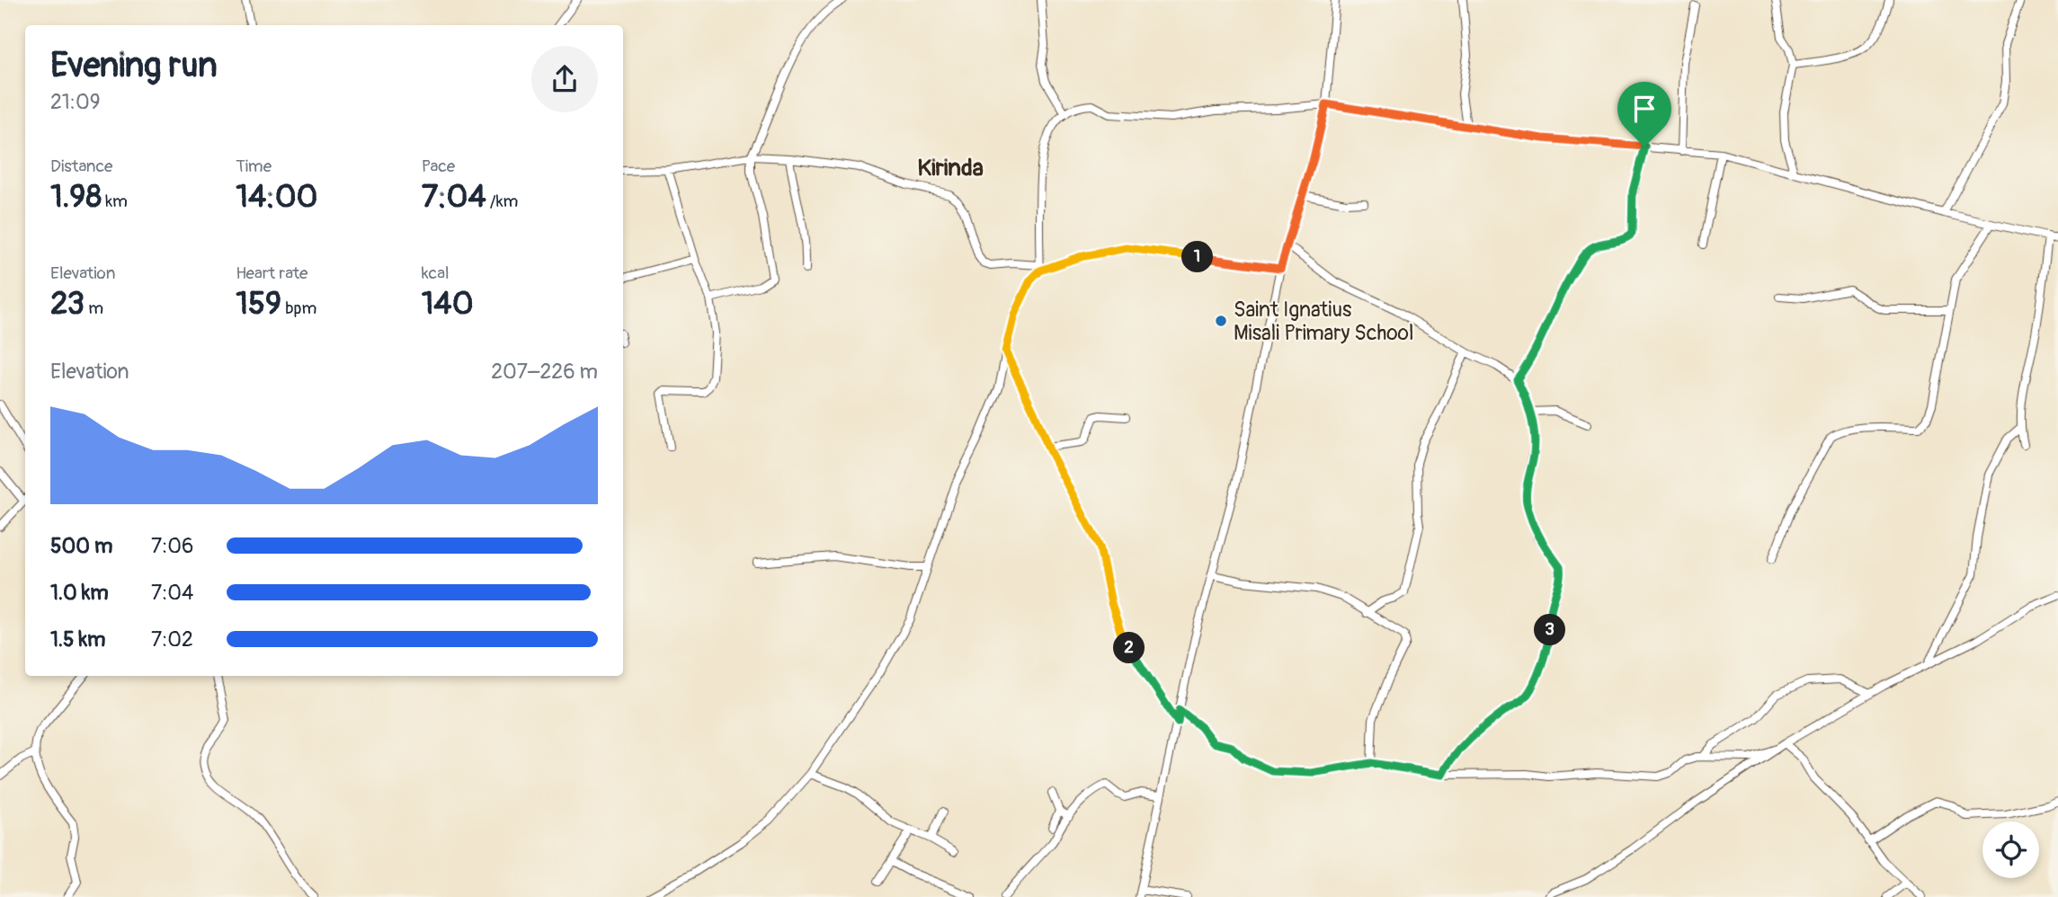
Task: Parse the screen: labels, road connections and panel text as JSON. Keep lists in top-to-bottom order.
{
  "districts": ["Kirinda"],
  "places": ["Saint Ignatius Misali Primary School"],
  "page": {
    "heading": ["Evening run", "21:09"],
    "stats": [
      ["Distance", "1.98 km"],
      ["Time", "14:00"],
      ["Pace", "7:04 /km"],
      ["Elevation", "23 m"],
      ["Heart rate", "159 bpm"],
      ["kcal", "140"]
    ],
    "pins": ["1", "3", "2"],
    "chart": ["Elevation", "207–226 m"],
    "list": [
      {
        "name": "500 m",
        "note": "7:06"
      },
      {
        "name": "1.0 km",
        "note": "7:04"
      },
      {
        "name": "1.5 km",
        "note": "7:02"
      }
    ]
  }
}
